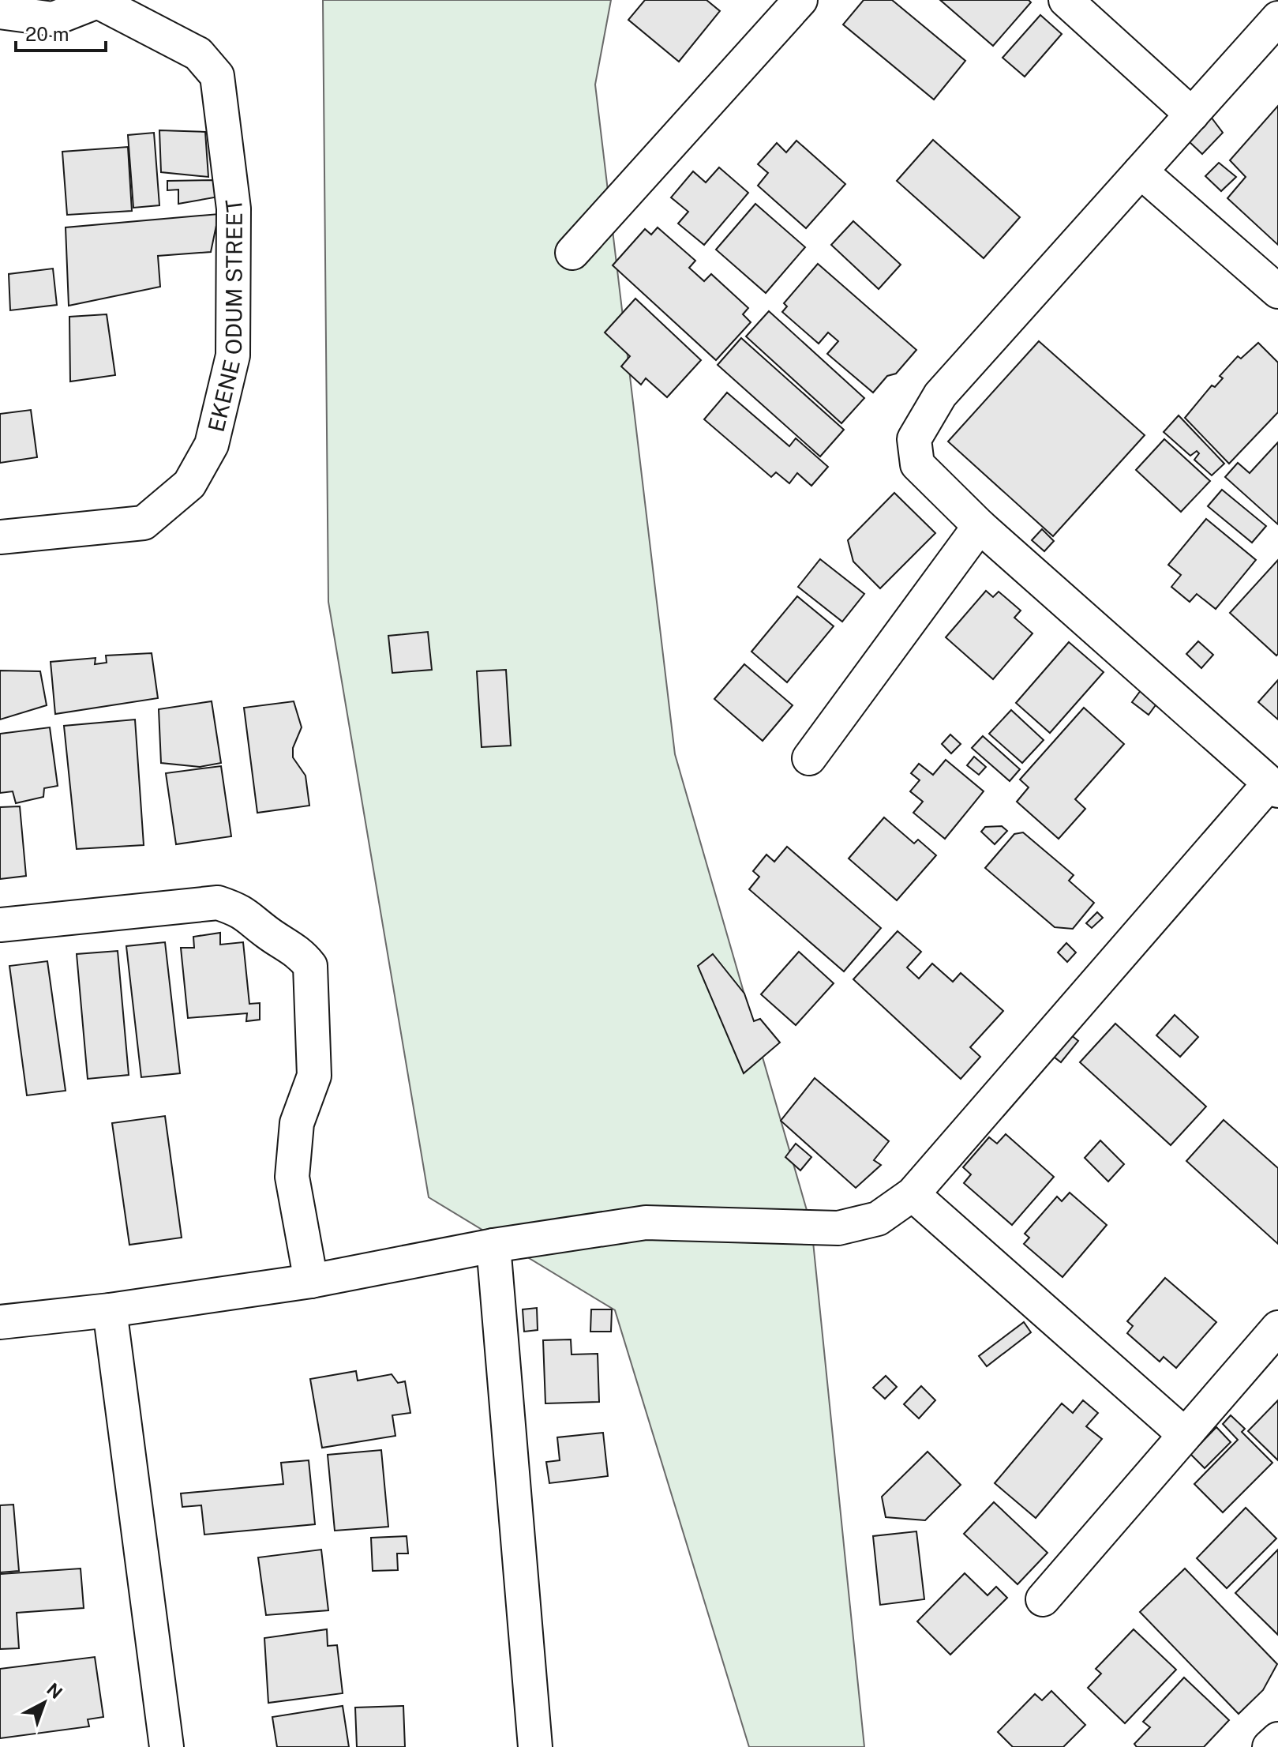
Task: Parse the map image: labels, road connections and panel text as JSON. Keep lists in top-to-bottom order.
{
  "streets": {
    "street": ["EKENE ODUM STREET"]
  },
  "scale_bar": "20 m",
  "north": "top right"
}
